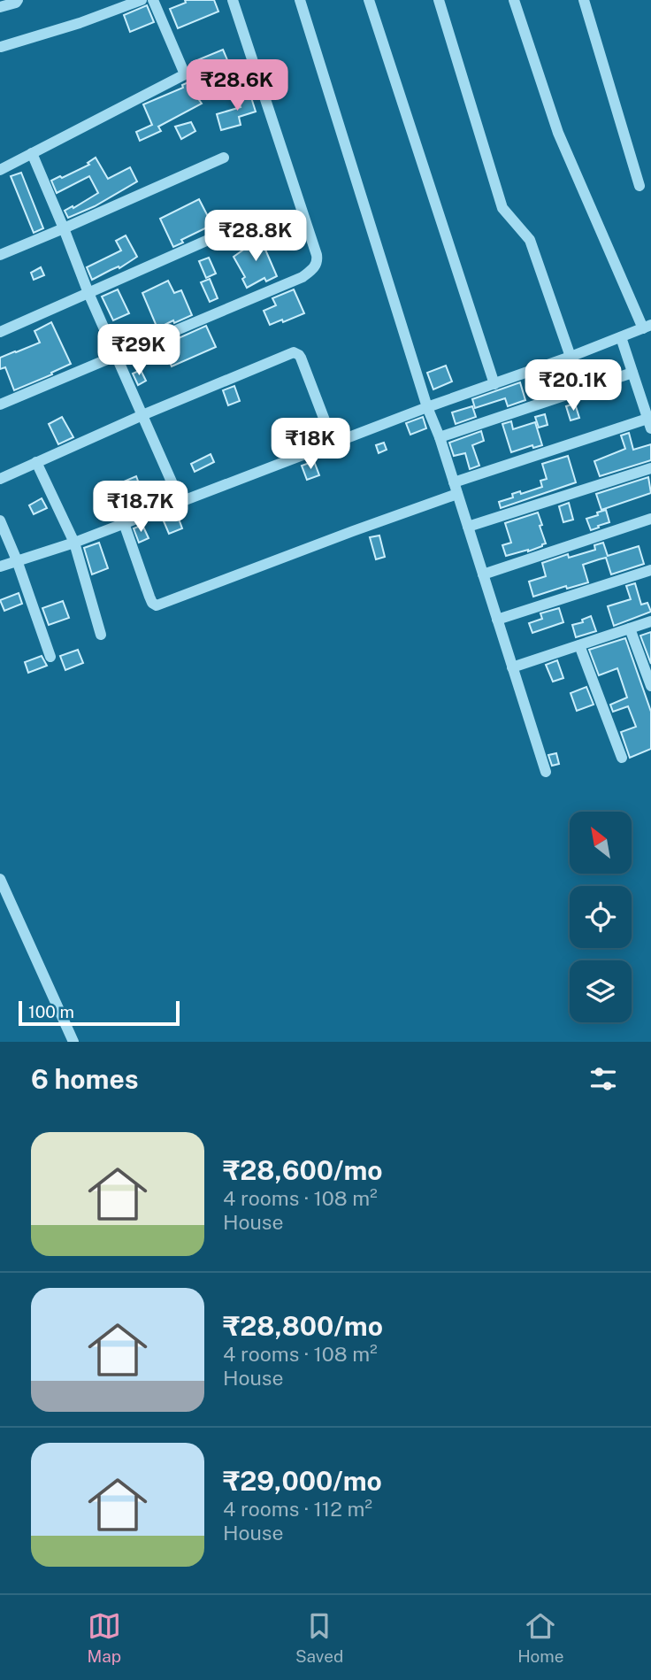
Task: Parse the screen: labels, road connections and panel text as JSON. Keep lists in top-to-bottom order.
{
  "scale_bar": "100 m",
  "north": "top left",
  "page": {
    "price": [
      "₹28.6K",
      "₹28.8K",
      "₹29K",
      "₹20.1K",
      "₹18K",
      "₹18.7K"
    ],
    "scale": "100 m",
    "heading": "6 homes",
    "list": [
      {
        "name": "₹28,600/mo",
        "note": "4 rooms · 108 m² · House"
      },
      {
        "name": "₹28,800/mo",
        "note": "4 rooms · 108 m² · House"
      },
      {
        "name": "₹29,000/mo",
        "note": "4 rooms · 112 m² · House"
      }
    ],
    "tabs": ["Map", "Saved", "Home"]
  }
}
